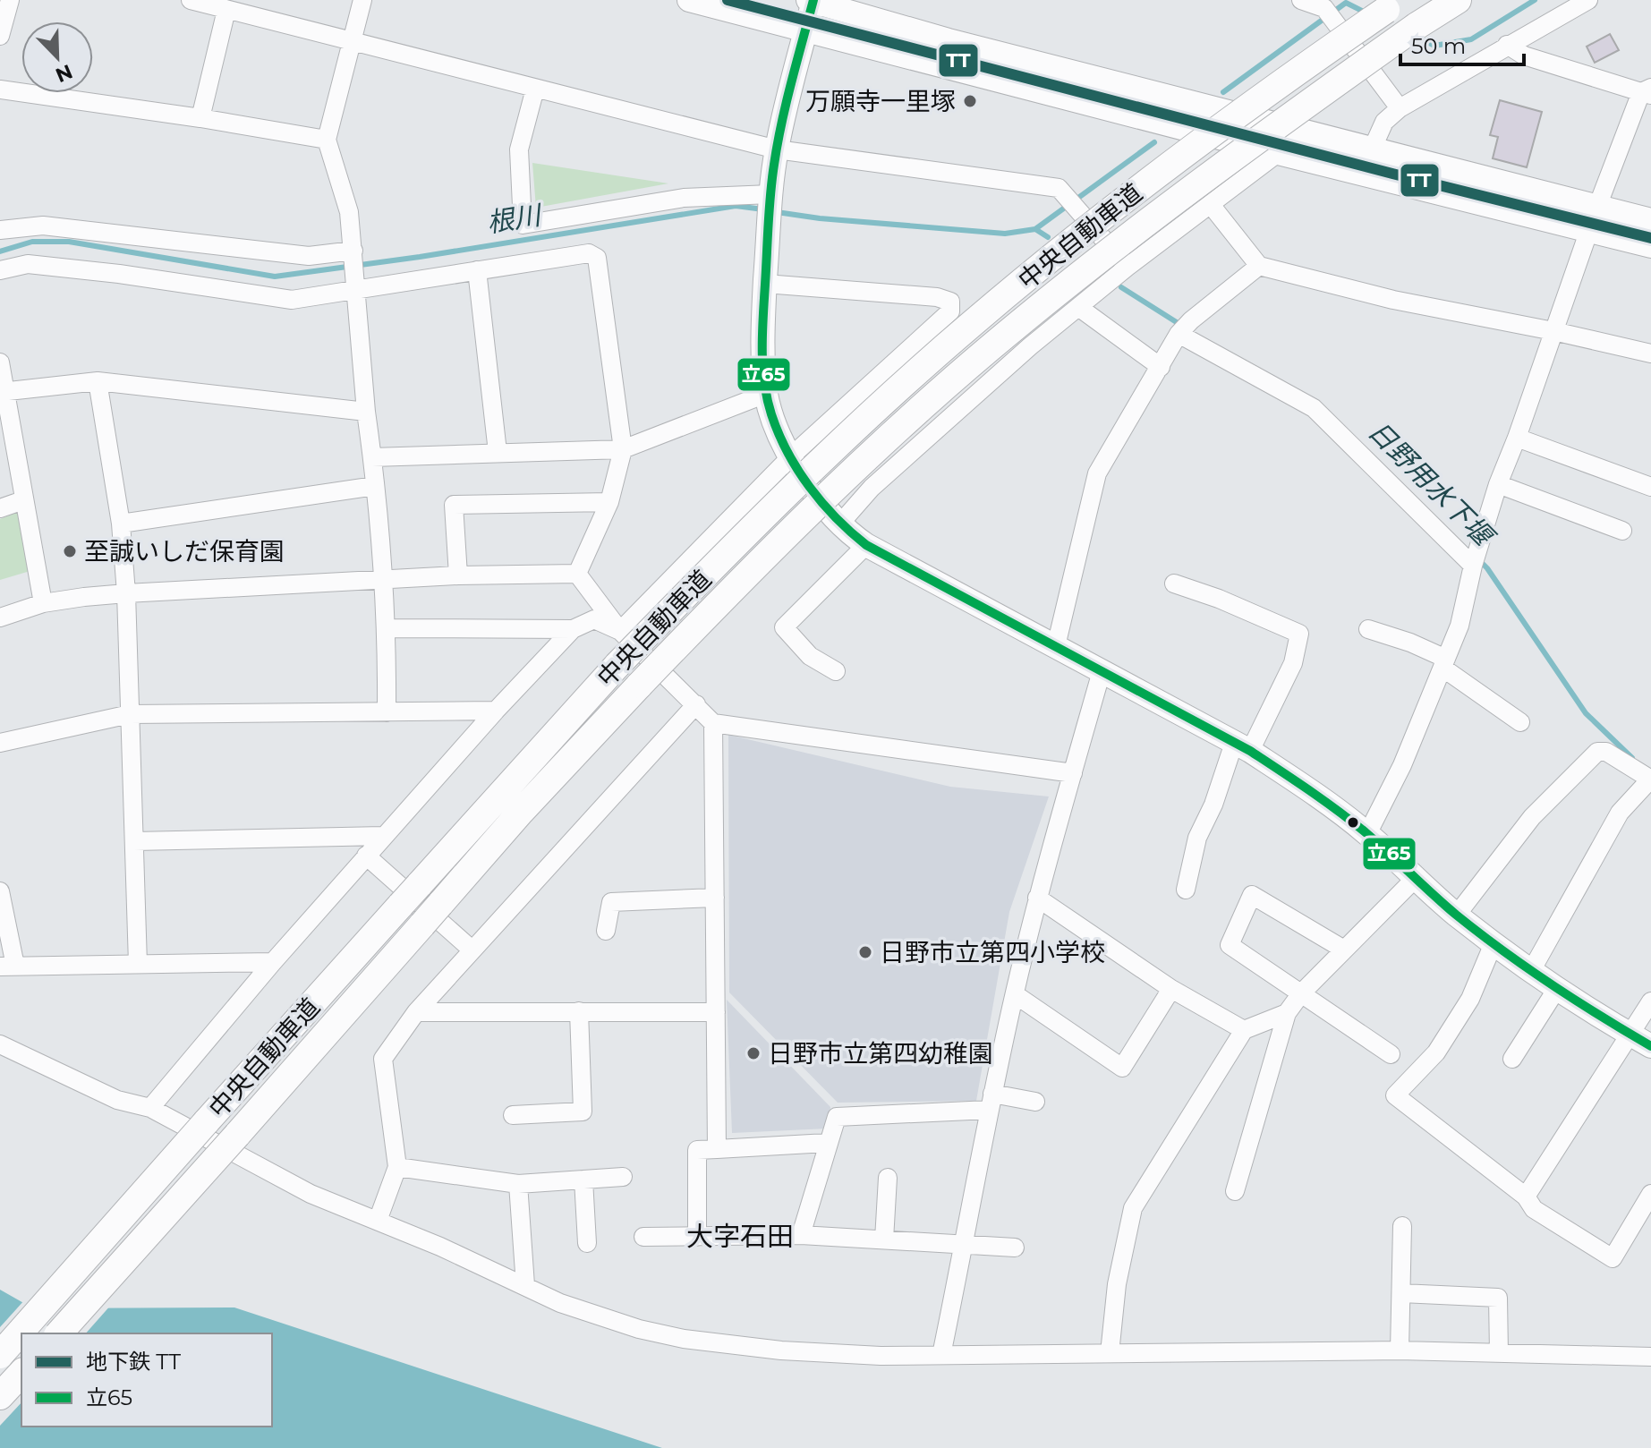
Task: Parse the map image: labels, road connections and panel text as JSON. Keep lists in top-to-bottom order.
{
  "streets": {
    "highway": ["中央自動車道"]
  },
  "districts": ["大字石田"],
  "water": ["根川", "日野用水下堰"],
  "places": [
    "万願寺一里塚",
    "至誠いしだ保育園",
    "日野市立第四小学校",
    "日野市立第四幼稚園"
  ],
  "lines": ["metro line TT", "transit line 立65"],
  "legend": ["地下鉄 TT", "立65"],
  "scale_bar": "50 m",
  "north": "bottom right"
}
